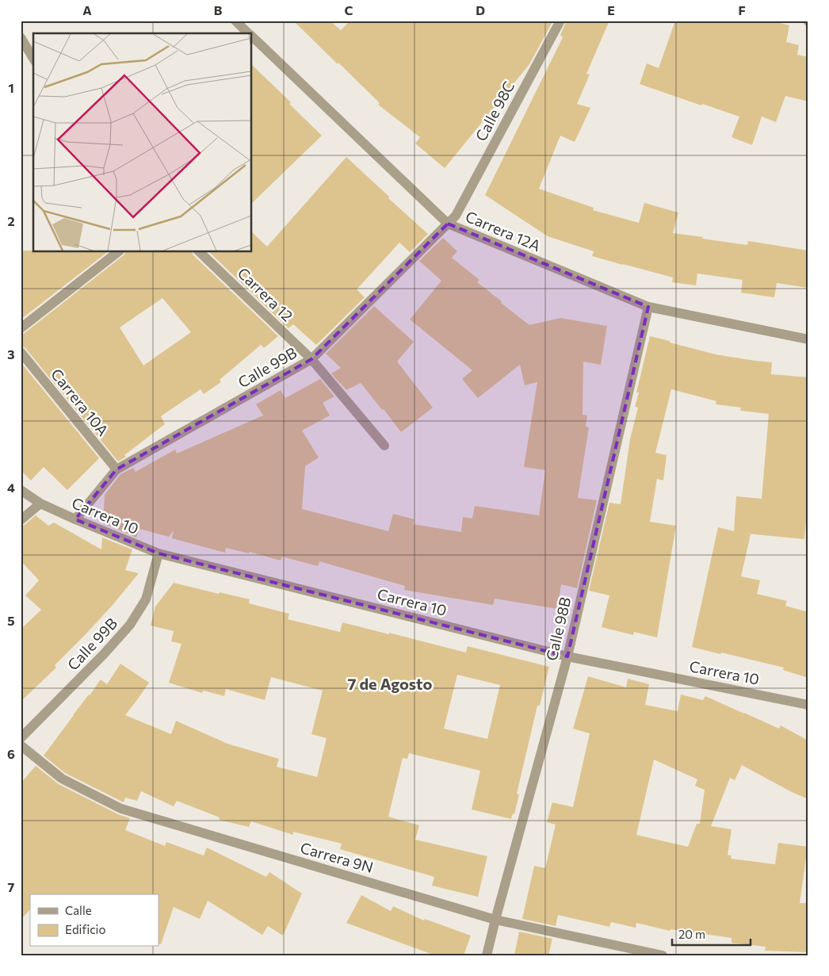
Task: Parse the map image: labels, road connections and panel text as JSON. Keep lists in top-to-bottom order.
{
  "streets": {
    "street": [
      "Calle 98C",
      "Carrera 12A",
      "Carrera 12",
      "Calle 99B",
      "Carrera 10A",
      "Carrera 10",
      "Calle 98B",
      "Carrera 9N"
    ]
  },
  "crossings": [
    ["Calle 98C", "Calle 99B"],
    ["Carrera 12A", "Calle 99B"],
    ["Carrera 12A", "Calle 98B"],
    ["Carrera 12", "Calle 99B"],
    ["Calle 99B", "Carrera 10A"],
    ["Calle 99B", "Carrera 10"],
    ["Carrera 10", "Calle 98B"],
    ["Calle 98B", "Carrera 9N"]
  ],
  "districts": ["7 de Agosto"],
  "legend": ["Calle", "Edificio"],
  "scale_bar": "20 m",
  "grid": {
    "columns": [
      "A",
      "B",
      "C",
      "D",
      "E",
      "F"
    ],
    "rows": [
      "1",
      "2",
      "3",
      "4",
      "5",
      "6",
      "7"
    ]
  }
}
